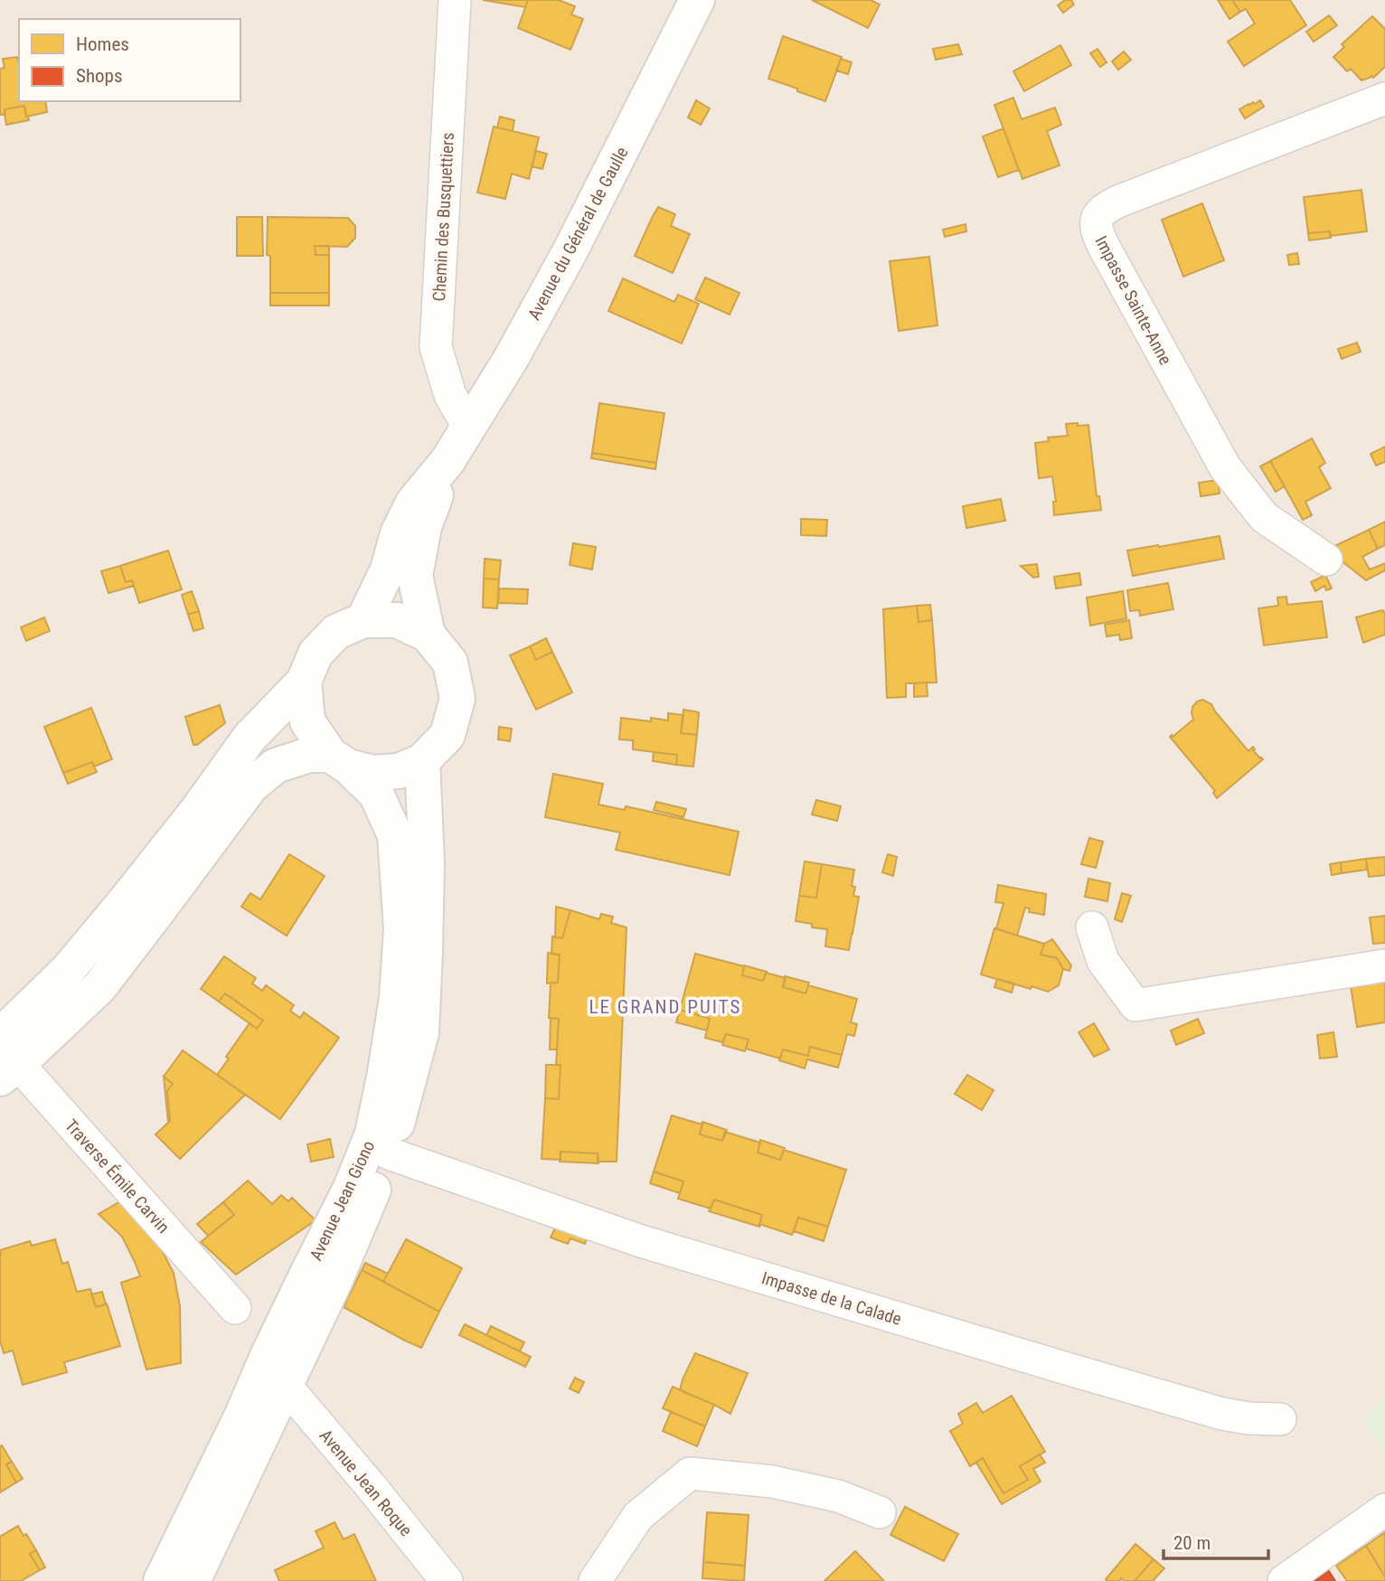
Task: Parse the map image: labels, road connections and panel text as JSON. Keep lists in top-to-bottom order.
{
  "streets": {
    "main road": ["Avenue du Général de Gaulle", "Avenue Jean Giono"],
    "street": [
      "Chemin des Busquettiers",
      "Impasse Sainte-Anne",
      "Traverse Émile Carvin",
      "Impasse de la Calade",
      "Avenue Jean Roque"
    ]
  },
  "crossings": [
    ["Chemin des Busquettiers", "Avenue du Général de Gaulle"],
    ["Avenue du Général de Gaulle", "Avenue Jean Giono"],
    ["Avenue Jean Giono", "Impasse de la Calade"],
    ["Avenue Jean Giono", "Avenue Jean Roque"]
  ],
  "districts": ["LE GRAND PUITS"],
  "legend": ["Homes", "Shops"],
  "scale_bar": "20 m"
}
